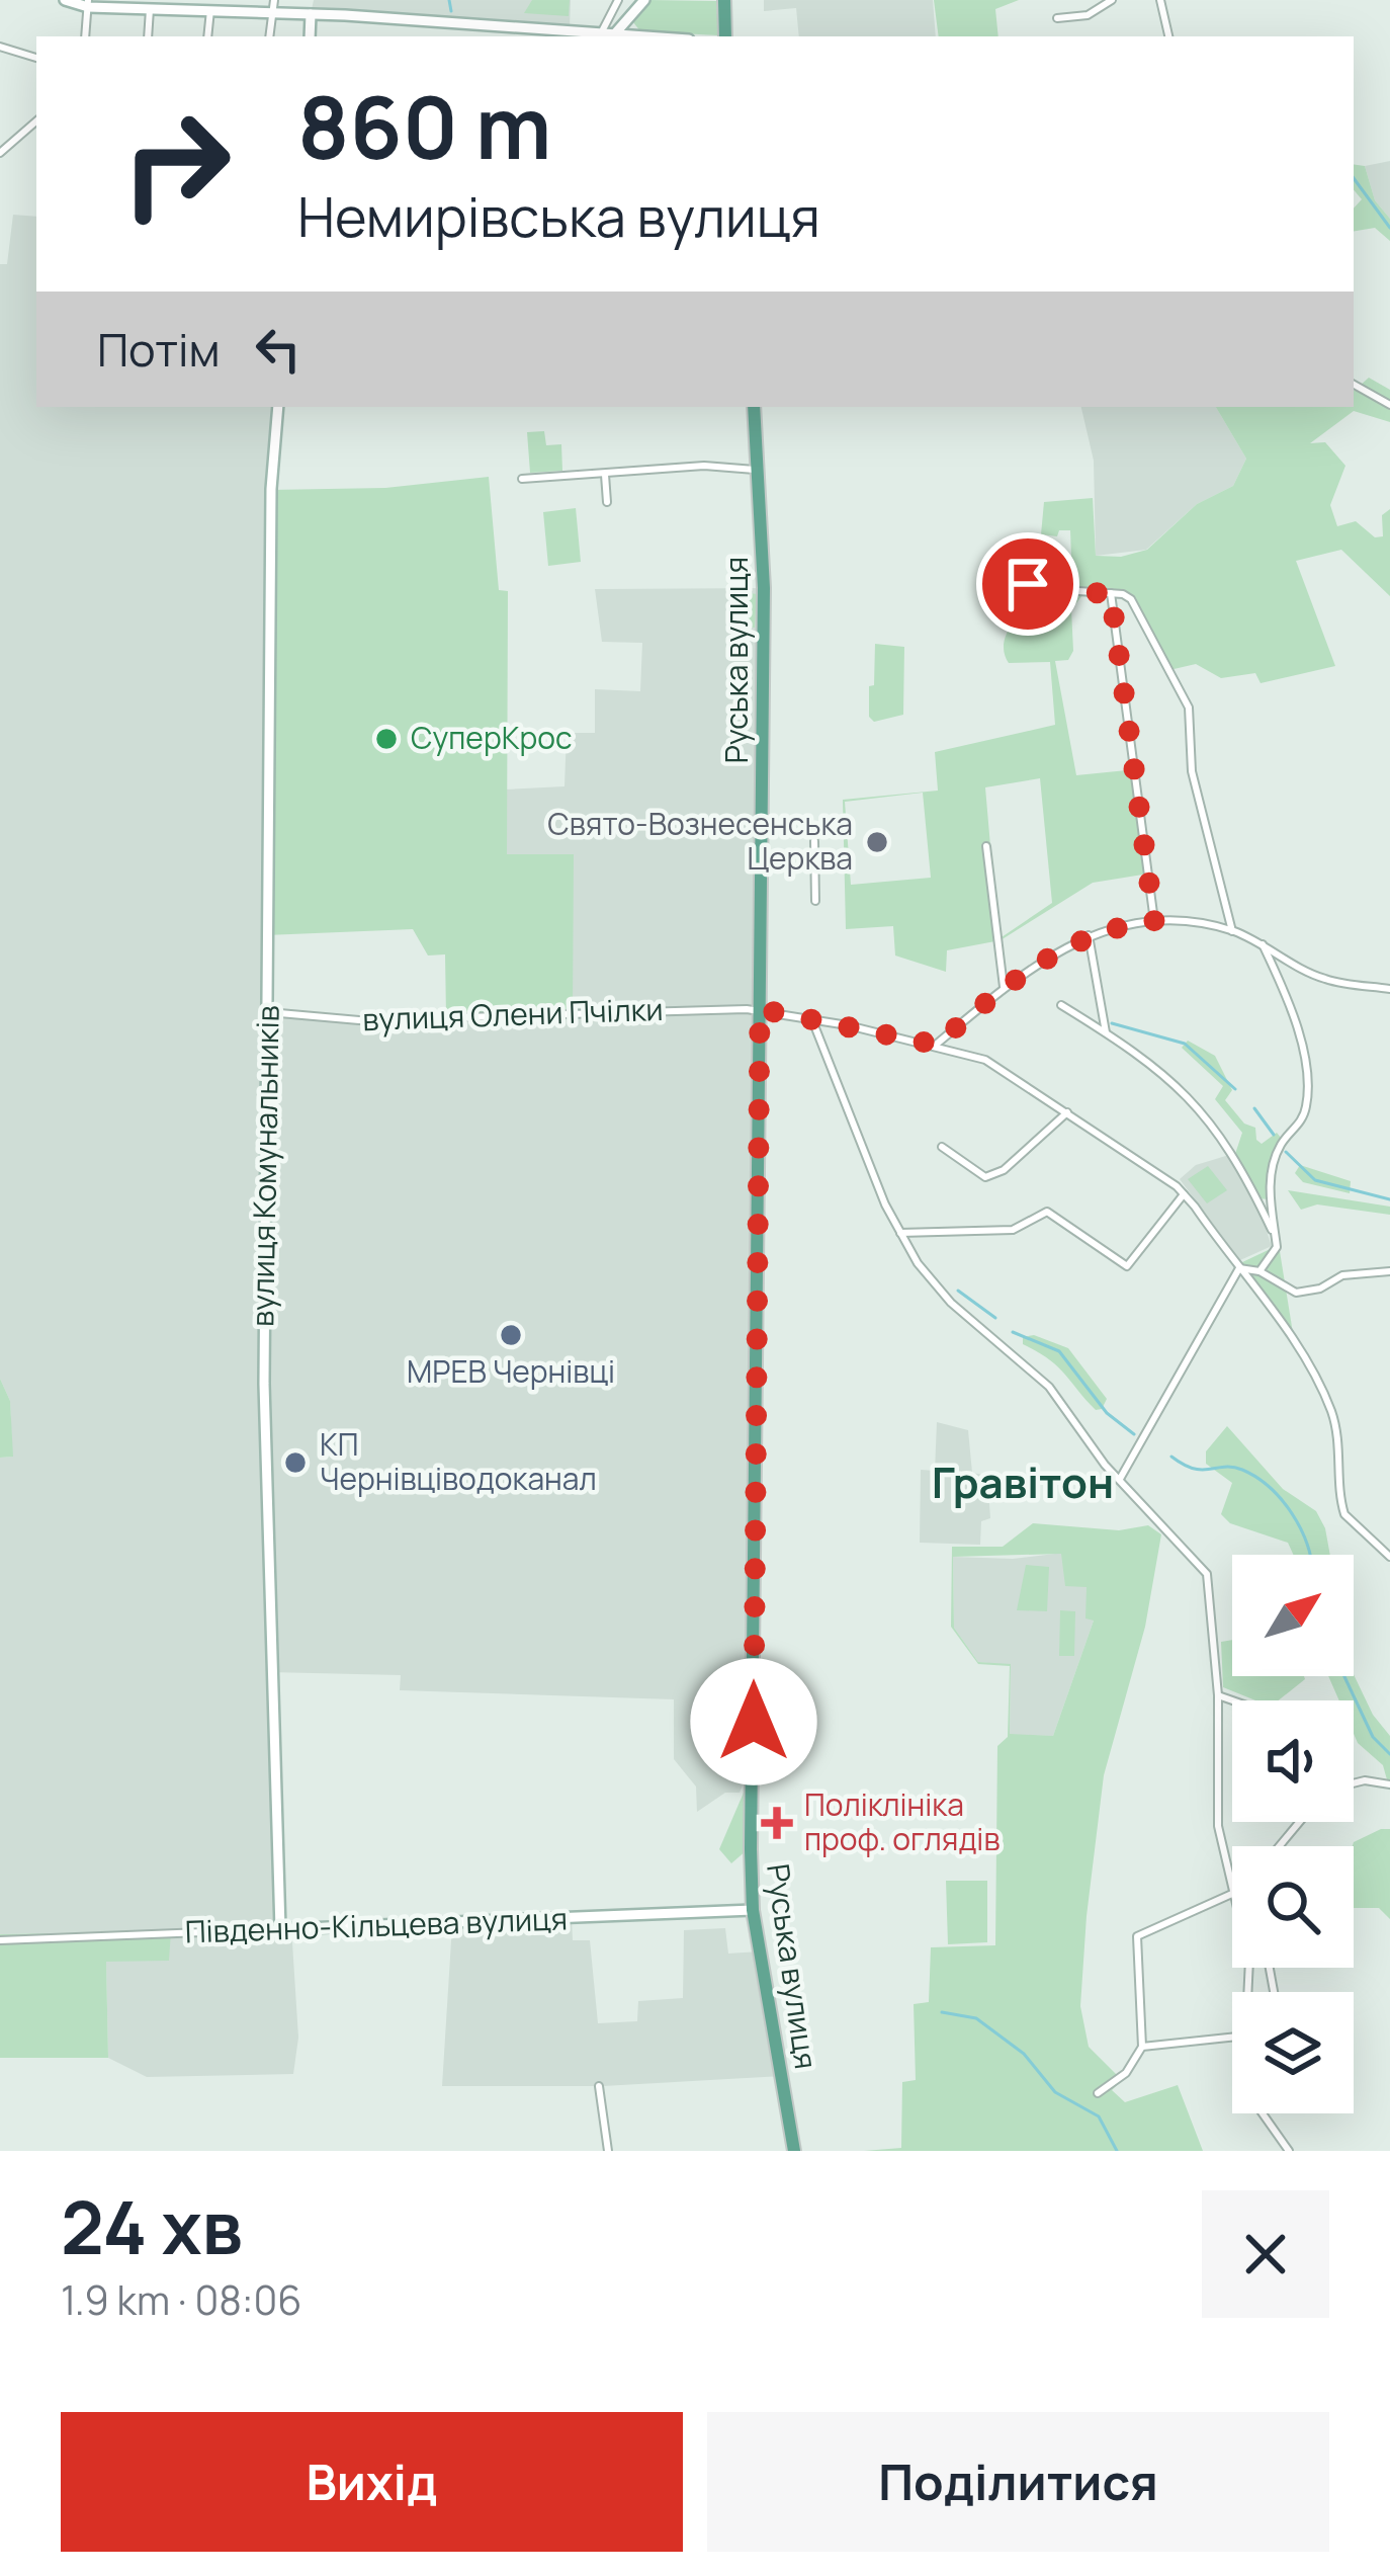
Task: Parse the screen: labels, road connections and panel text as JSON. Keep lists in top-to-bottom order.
{
  "streets": {
    "main road": ["Руська вулиця"],
    "street": ["вулиця Олени Пчілки", "вулиця Комунальників", "Південно-Кільцева вулиця"]
  },
  "crossings": [
    ["Руська вулиця", "вулиця Олени Пчілки"],
    ["Руська вулиця", "Південно-Кільцева вулиця"],
    ["вулиця Олени Пчілки", "вулиця Комунальників"],
    ["вулиця Комунальників", "Південно-Кільцева вулиця"]
  ],
  "districts": ["Гравітон"],
  "places": {
    "other": [
      "СуперКрос",
      "Свято-Вознесенська Церква",
      "МРЕВ Чернівці",
      "КП Чернівціводоканал"
    ],
    "health": ["Поліклініка проф. оглядів"]
  },
  "north": "top right",
  "page": {
    "turn": ["860 m", "Немирівська вулиця"],
    "then": "Потім",
    "heading": ["24 хв", "1.9 km · 08:06"],
    "buttons": ["Вихід", "Поділитися"]
  }
}
